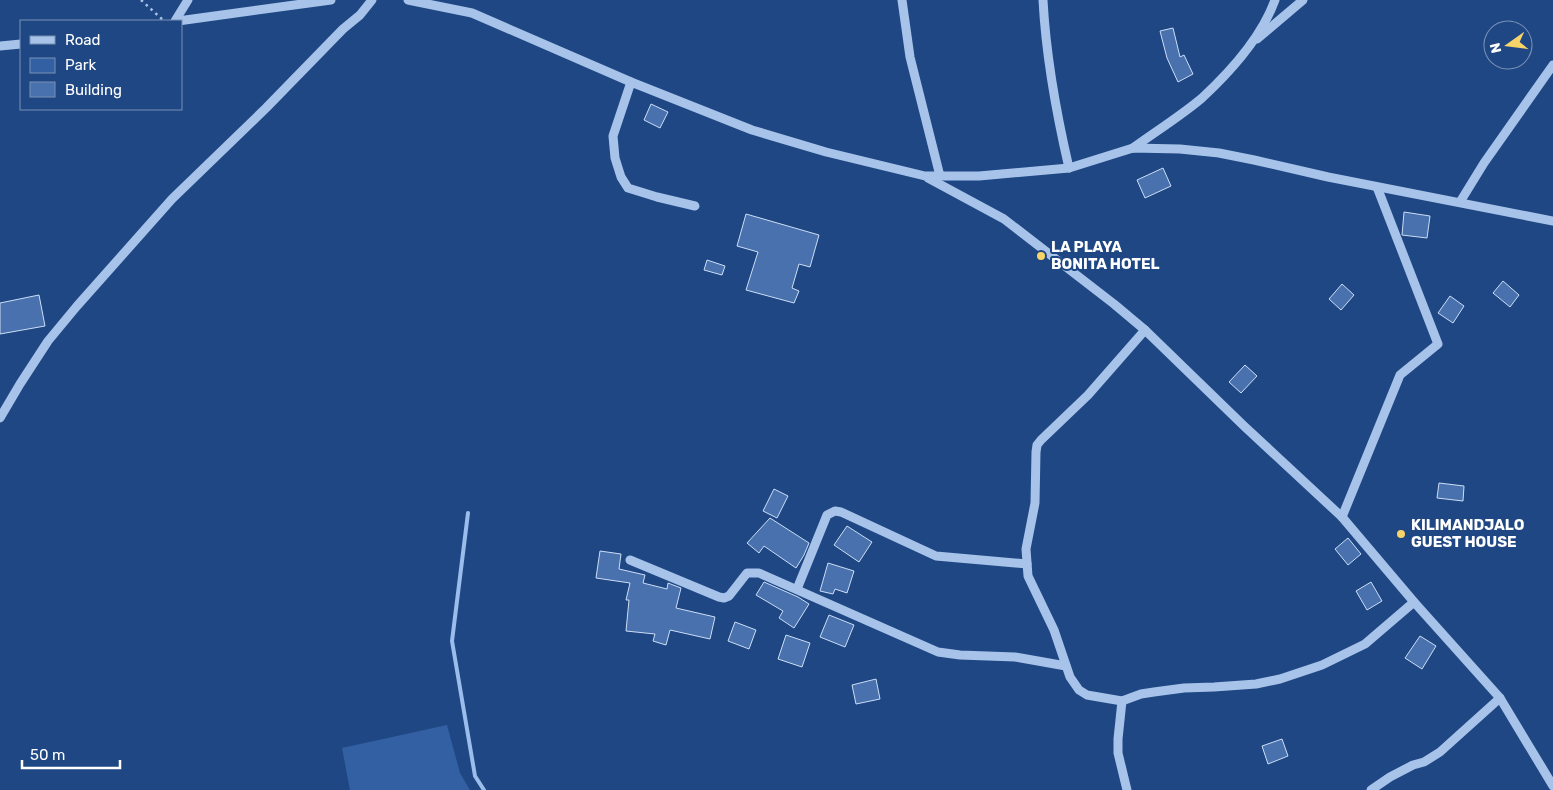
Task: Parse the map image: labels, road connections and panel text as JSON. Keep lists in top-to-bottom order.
{
  "places": ["LA PLAYA BONITA HOTEL", "KILIMANDJALO GUEST HOUSE"],
  "legend": ["Road", "Park", "Building"],
  "scale_bar": "50 m",
  "north": "left"
}
